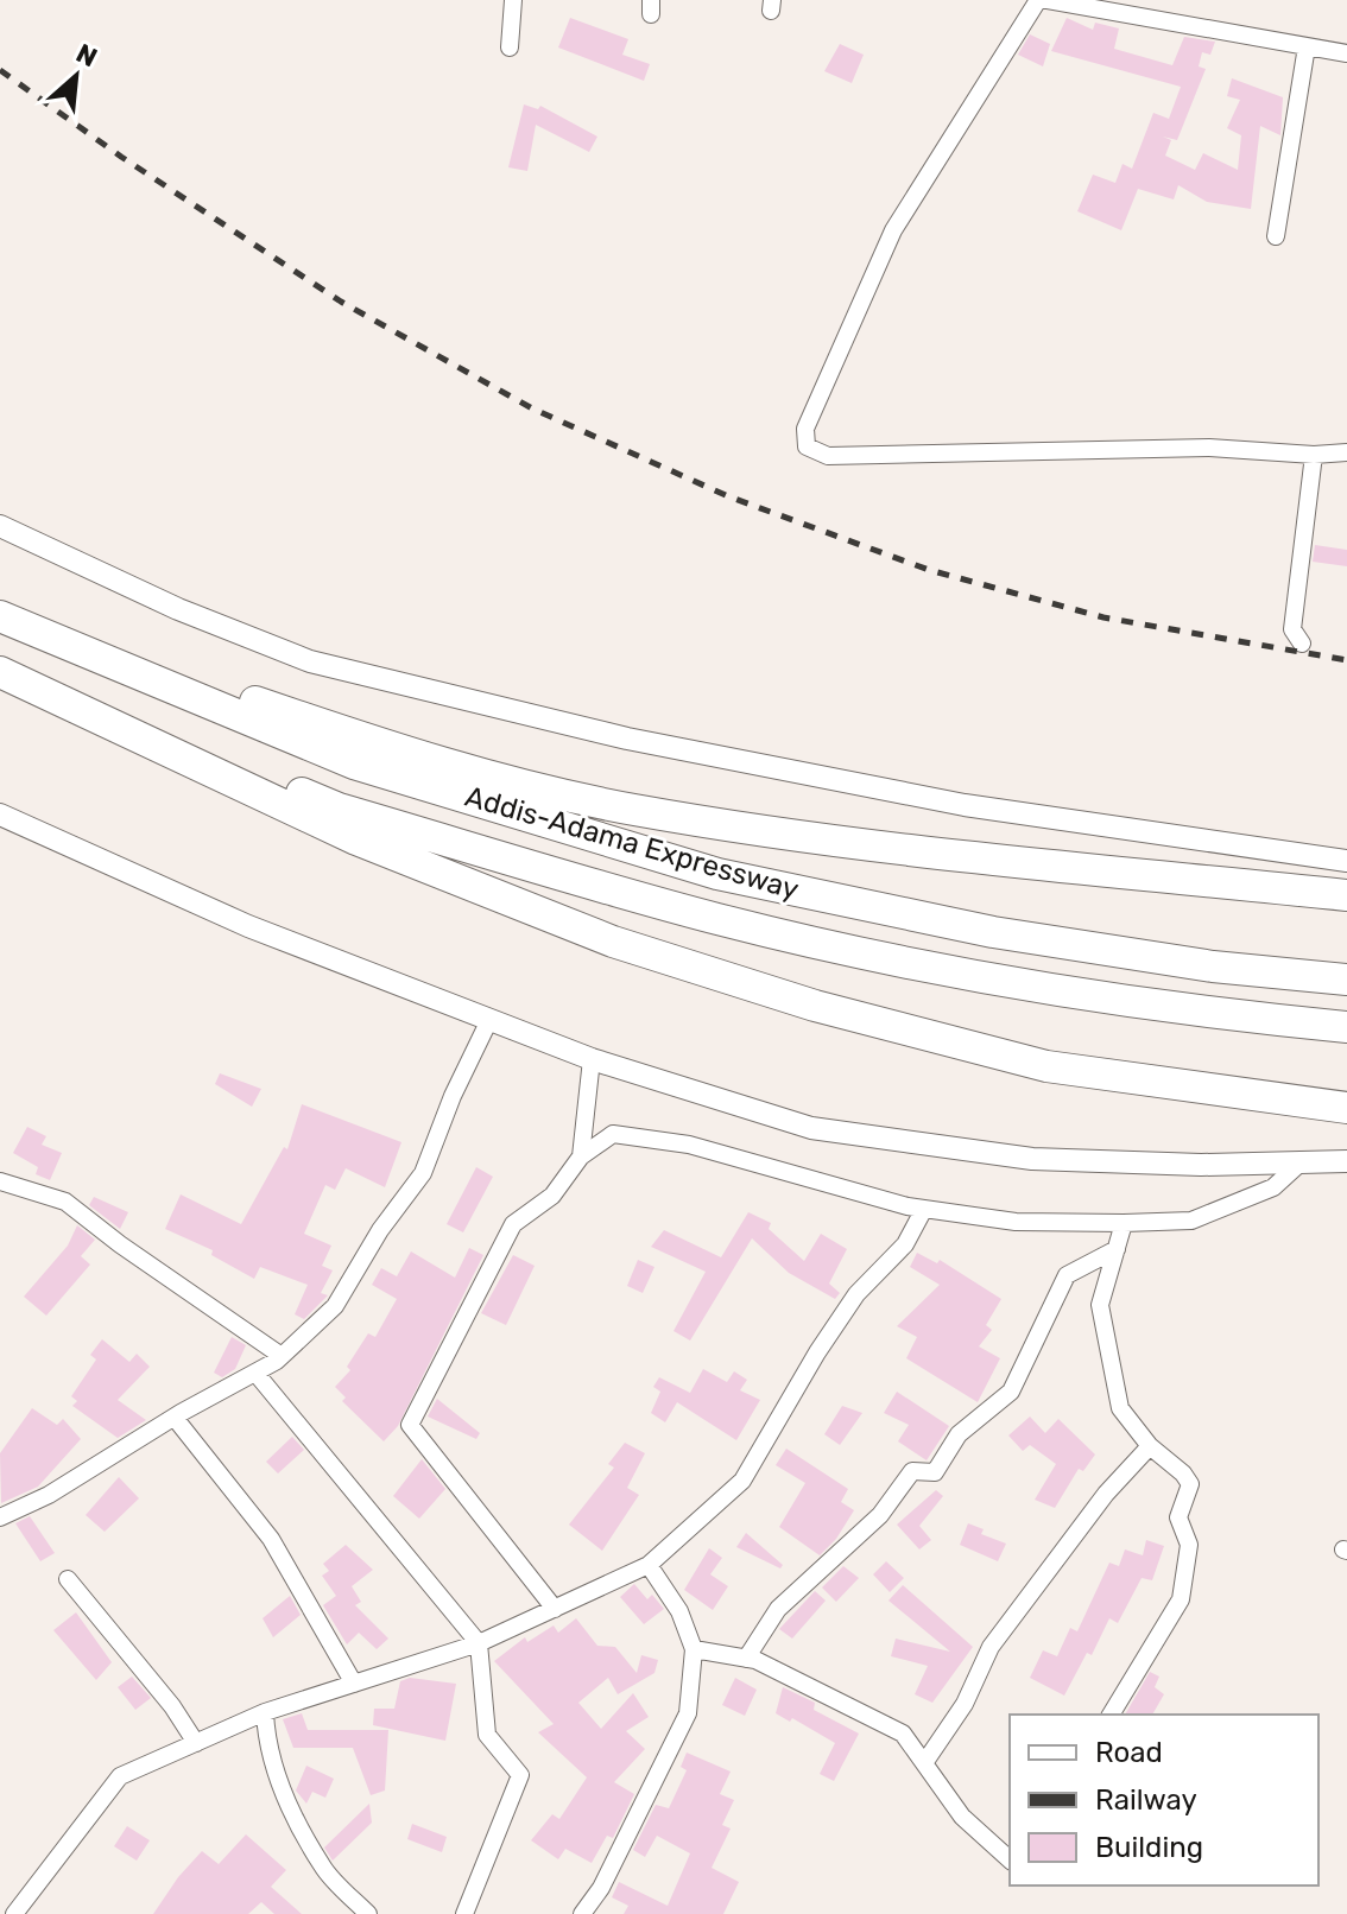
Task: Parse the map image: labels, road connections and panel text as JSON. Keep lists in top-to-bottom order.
{
  "streets": {
    "highway": ["Addis-Adama Expressway"]
  },
  "legend": ["Road", "Railway", "Building"],
  "north": "top right"
}
